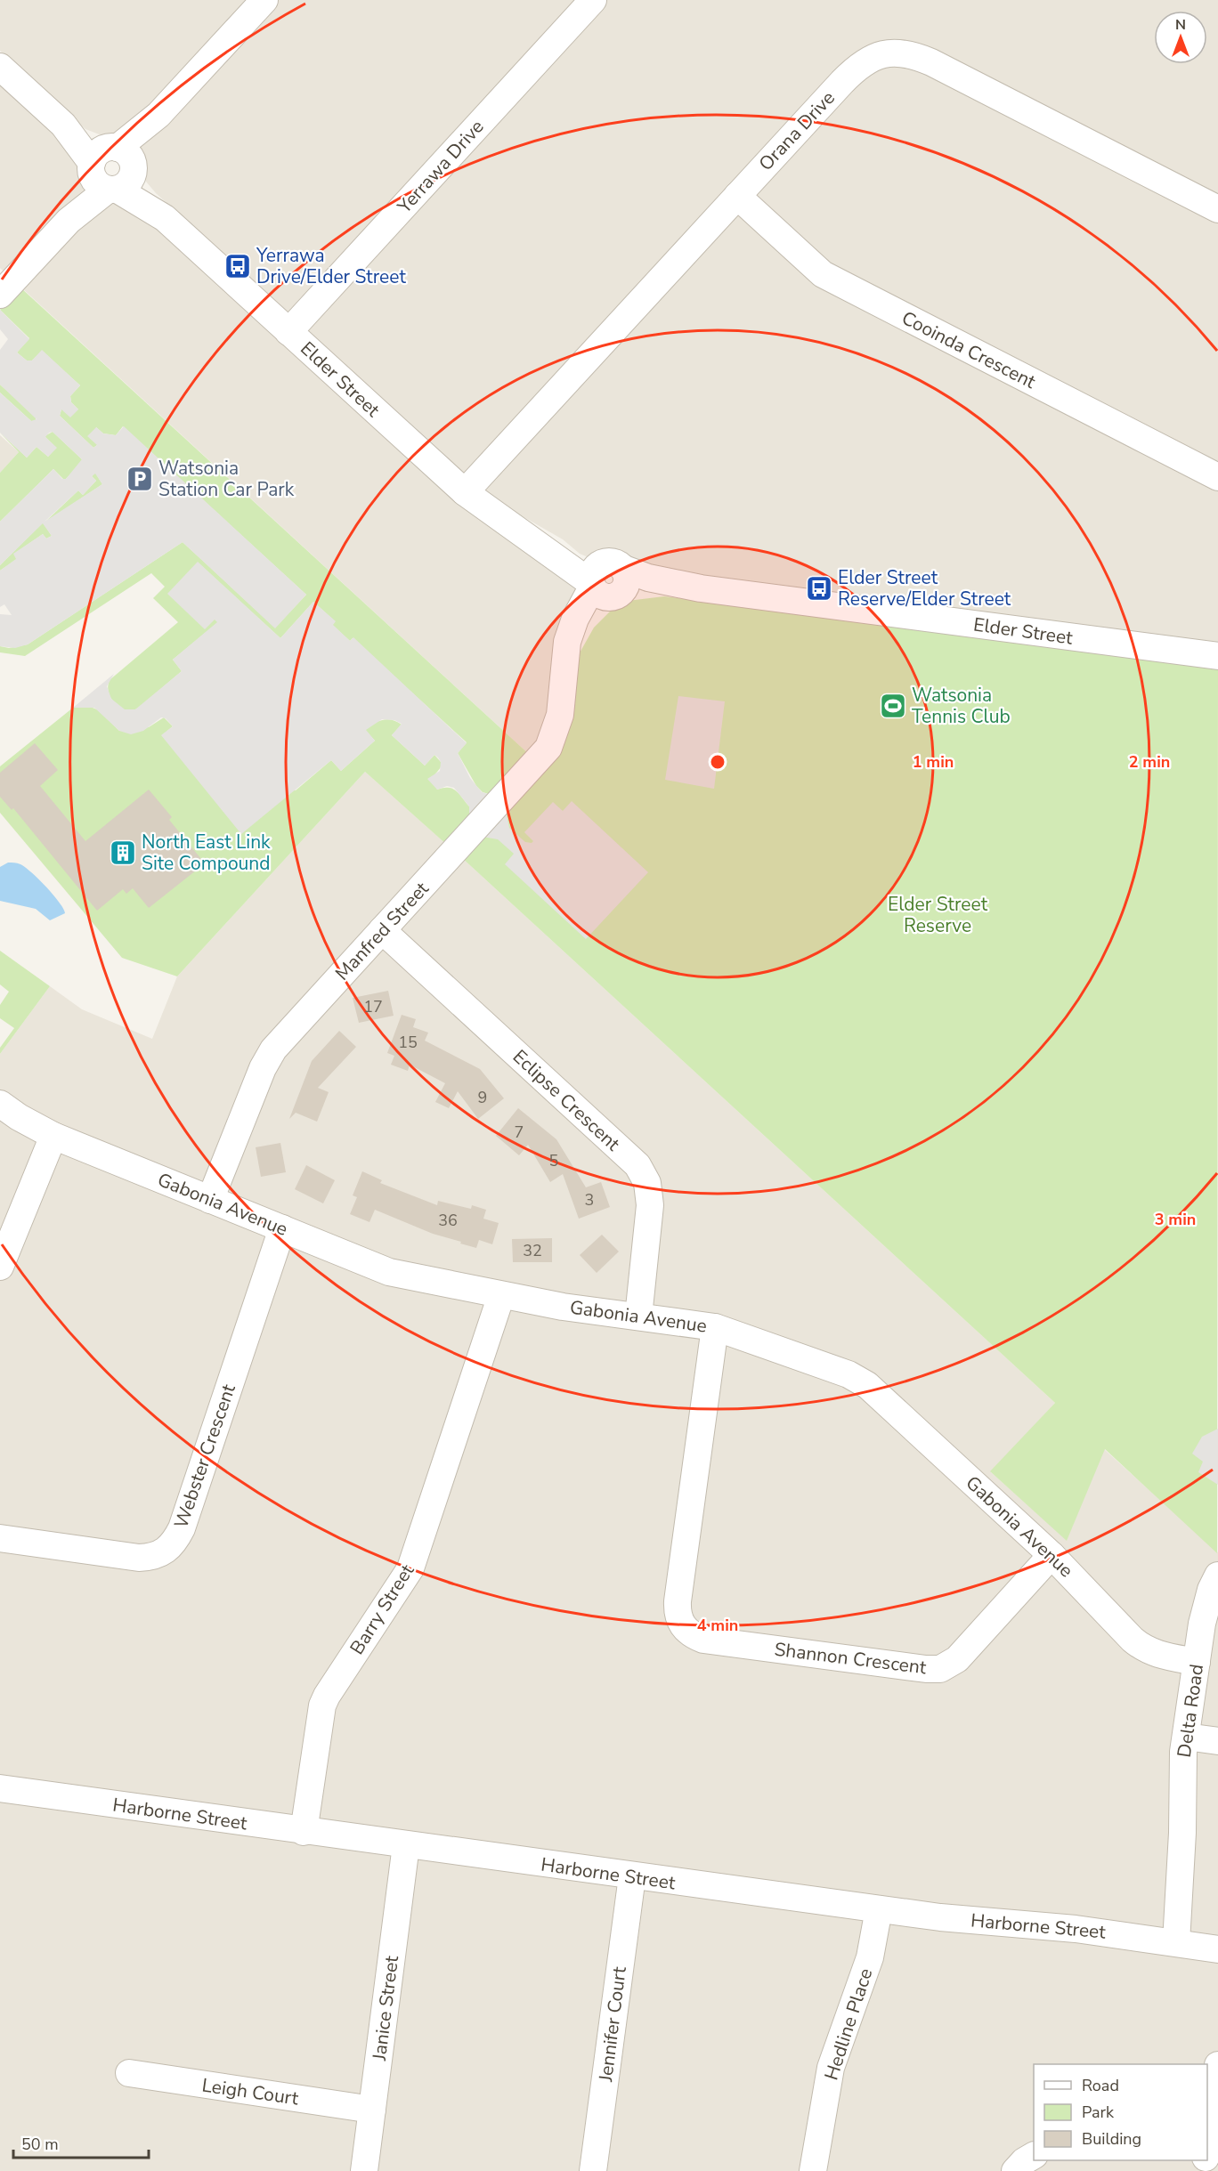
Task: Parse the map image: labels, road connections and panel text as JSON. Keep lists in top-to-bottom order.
{
  "streets": {
    "street": [
      "Orana Drive",
      "Yerrawa Drive",
      "Cooinda Crescent",
      "Elder Street",
      "Manfred Street",
      "Eclipse Crescent",
      "Gabonia Avenue",
      "Webster Crescent",
      "Barry Street",
      "Shannon Crescent",
      "Delta Road",
      "Harborne Street",
      "Janice Street",
      "Jennifer Court",
      "Hedline Place",
      "Leigh Court"
    ]
  },
  "crossings": [
    ["Orana Drive", "Cooinda Crescent"],
    ["Orana Drive", "Elder Street"],
    ["Yerrawa Drive", "Elder Street"],
    ["Elder Street", "Manfred Street"],
    ["Manfred Street", "Eclipse Crescent"],
    ["Manfred Street", "Gabonia Avenue"],
    ["Eclipse Crescent", "Gabonia Avenue"],
    ["Gabonia Avenue", "Webster Crescent"],
    ["Gabonia Avenue", "Barry Street"],
    ["Gabonia Avenue", "Shannon Crescent"],
    ["Gabonia Avenue", "Delta Road"],
    ["Barry Street", "Harborne Street"],
    ["Delta Road", "Harborne Street"],
    ["Harborne Street", "Janice Street"],
    ["Harborne Street", "Jennifer Court"],
    ["Harborne Street", "Hedline Place"],
    ["Janice Street", "Leigh Court"]
  ],
  "parks": ["Elder Street Reserve"],
  "places": {
    "bus stop": ["Yerrawa Drive/Elder Street", "Elder Street Reserve/Elder Street"],
    "parking": ["Watsonia Station Car Park"],
    "sports": ["Watsonia Tennis Club"],
    "building": ["North East Link Site Compound"]
  },
  "house_numbers": [
    "17",
    "15",
    "9",
    "7",
    "5",
    "3",
    "36",
    "32"
  ],
  "legend": ["Road", "Park", "Building"],
  "scale_bar": "50 m",
  "north": "top",
  "rings": [
    "1 min",
    "2 min",
    "3 min",
    "4 min"
  ]
}
